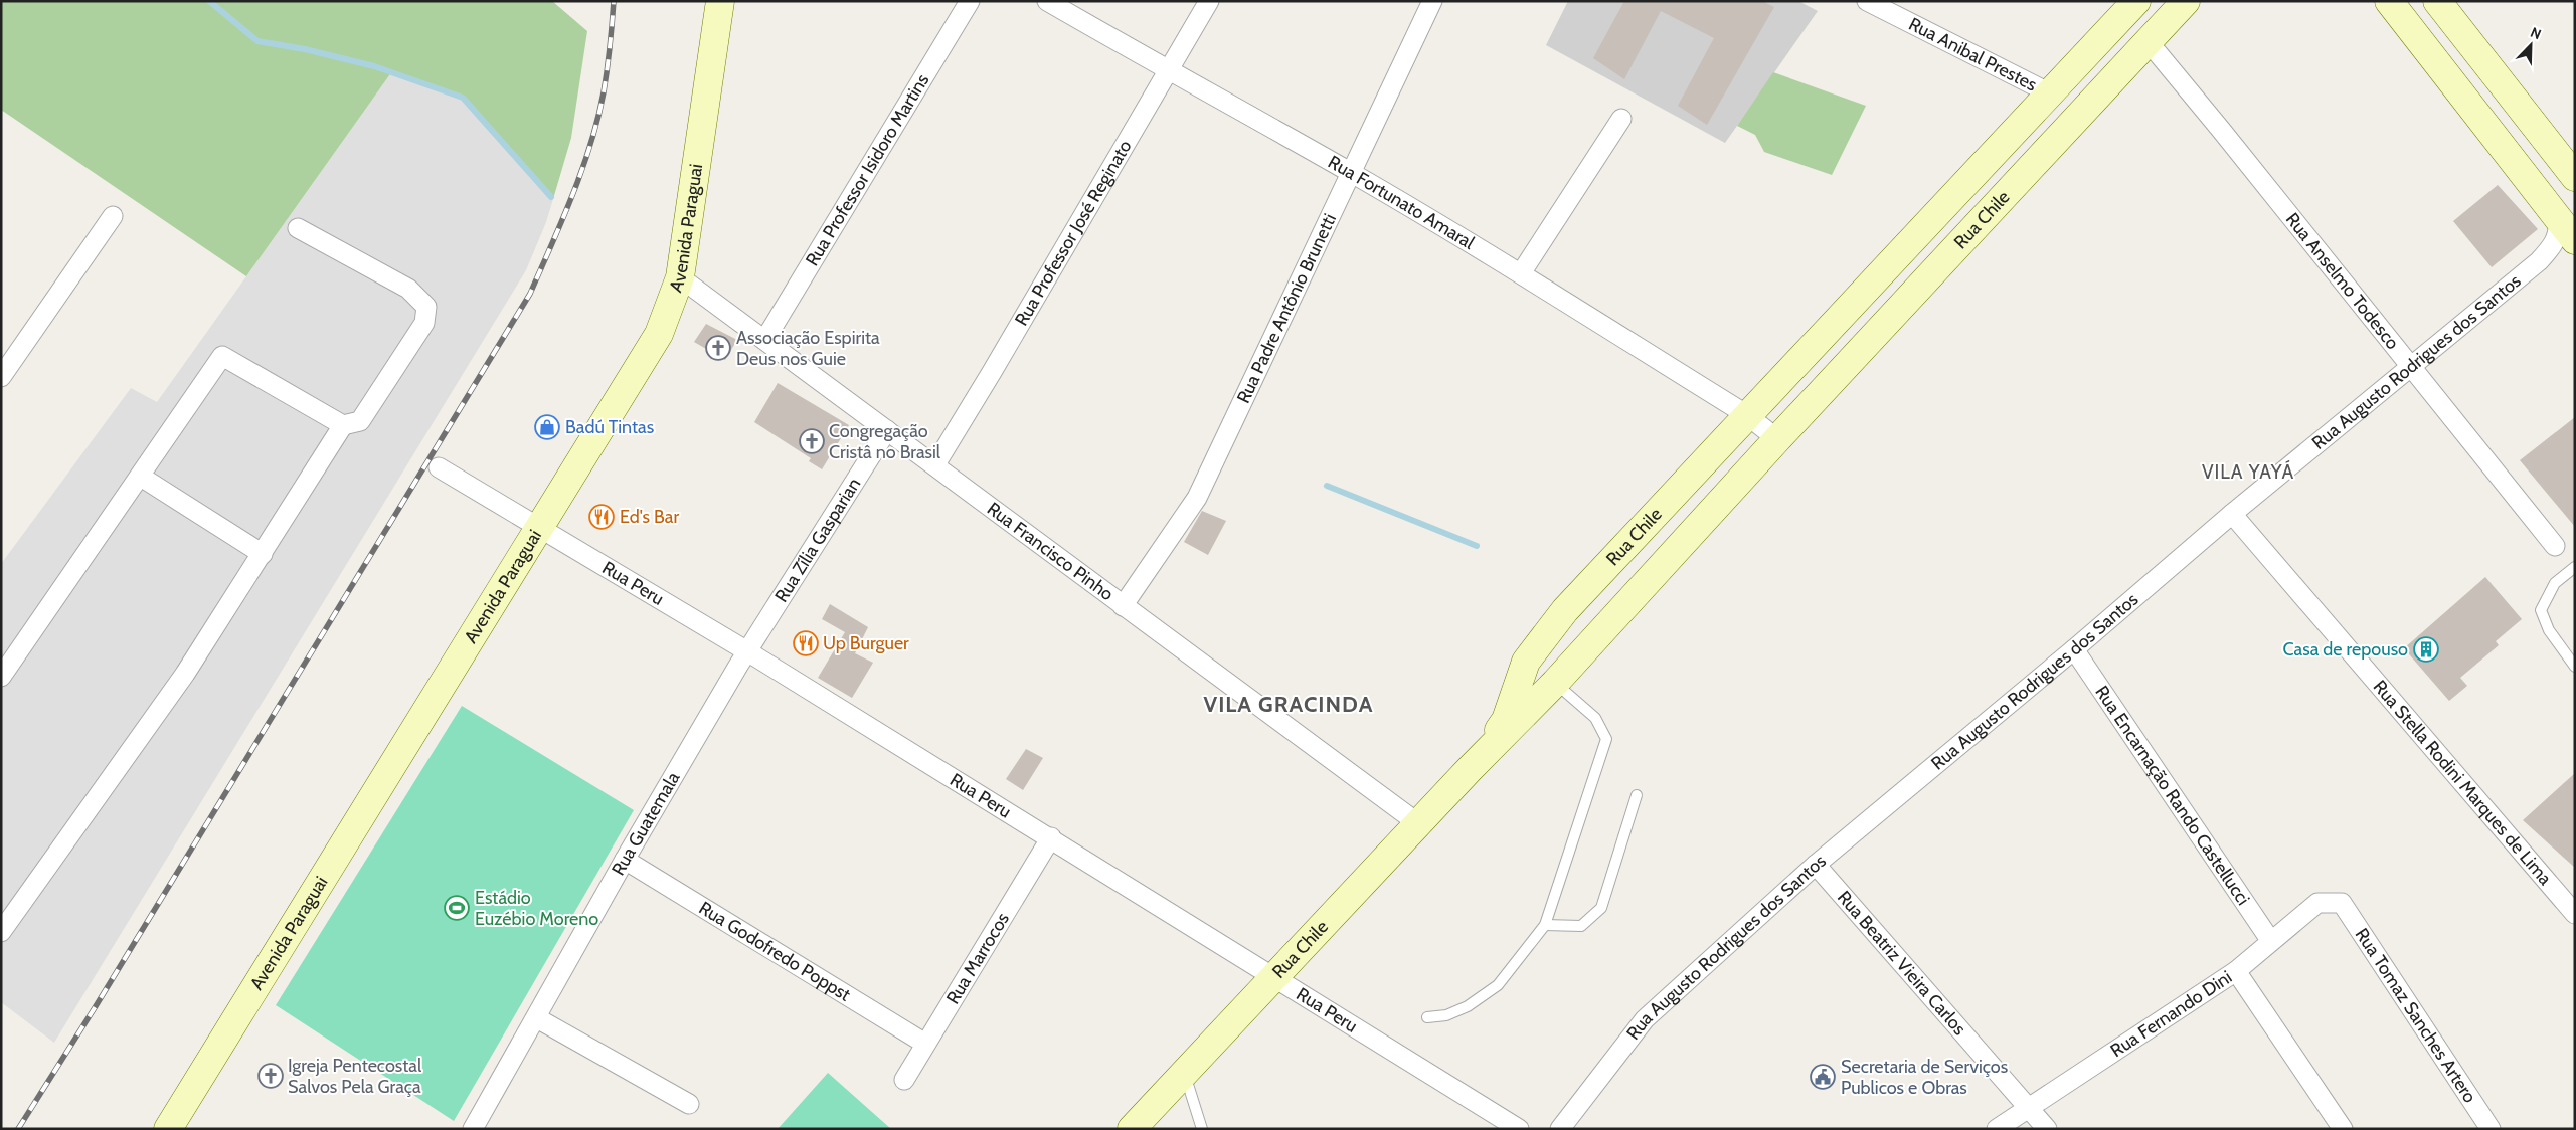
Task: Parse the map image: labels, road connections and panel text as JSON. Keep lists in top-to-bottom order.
{
  "streets": {
    "main road": ["Rua Chile", "Avenida Paraguai"],
    "street": [
      "Rua Anibal Prestes",
      "Rua Professor Isidoro Martins",
      "Rua Fortunato Amaral",
      "Rua Professor José Reginato",
      "Rua Anselmo Todesco",
      "Rua Padre Antônio Brunetti",
      "Rua Augusto Rodrigues dos Santos",
      "Rua Zília Gasparian",
      "Rua Francisco Pinho",
      "Rua Peru",
      "Rua Stella Rodini Marques de Lima",
      "Rua Encarnação Rando Castellucci",
      "Rua Guatemala",
      "Rua Godofredo Poppst",
      "Rua Marrocos",
      "Rua Beatriz Vieira Carlos",
      "Rua Fernando Dini",
      "Rua Tomaz Sanches Artero"
    ]
  },
  "crossings": [
    ["Rua Anibal Prestes", "Rua Chile"],
    ["Rua Professor Isidoro Martins", "Rua Francisco Pinho"],
    ["Rua Fortunato Amaral", "Rua Chile"],
    ["Rua Fortunato Amaral", "Rua Professor José Reginato"],
    ["Rua Fortunato Amaral", "Rua Padre Antônio Brunetti"],
    ["Rua Chile", "Rua Anselmo Todesco"],
    ["Rua Chile", "Rua Francisco Pinho"],
    ["Rua Chile", "Rua Peru"],
    ["Avenida Paraguai", "Rua Francisco Pinho"],
    ["Avenida Paraguai", "Rua Peru"],
    ["Rua Professor José Reginato", "Rua Francisco Pinho"],
    ["Rua Anselmo Todesco", "Rua Augusto Rodrigues dos Santos"],
    ["Rua Padre Antônio Brunetti", "Rua Francisco Pinho"],
    ["Rua Augusto Rodrigues dos Santos", "Rua Stella Rodini Marques de Lima"],
    ["Rua Augusto Rodrigues dos Santos", "Rua Encarnação Rando Castellucci"],
    ["Rua Augusto Rodrigues dos Santos", "Rua Beatriz Vieira Carlos"],
    ["Rua Zília Gasparian", "Rua Francisco Pinho"],
    ["Rua Zília Gasparian", "Rua Peru"],
    ["Rua Zília Gasparian", "Rua Guatemala"],
    ["Rua Peru", "Rua Guatemala"],
    ["Rua Peru", "Rua Marrocos"],
    ["Rua Encarnação Rando Castellucci", "Rua Fernando Dini"],
    ["Rua Guatemala", "Rua Godofredo Poppst"],
    ["Rua Godofredo Poppst", "Rua Marrocos"],
    ["Rua Beatriz Vieira Carlos", "Rua Fernando Dini"],
    ["Rua Fernando Dini", "Rua Tomaz Sanches Artero"]
  ],
  "districts": ["VILA YAYÁ", "VILA GRACINDA"],
  "places": {
    "church": ["Associação Espirita Deus nos Guie", "Congregação Cristâ no Brasil", "Igreja Pentecostal Salvos Pela Graça"],
    "shop": ["Badú Tintas"],
    "restaurant": ["Ed's Bar", "Up Burguer"],
    "building": ["Casa de repouso"],
    "sports": ["Estádio Euzébio Moreno"],
    "public building": ["Secretaria de Serviços Publicos e Obras"]
  },
  "north": "top right"
}
